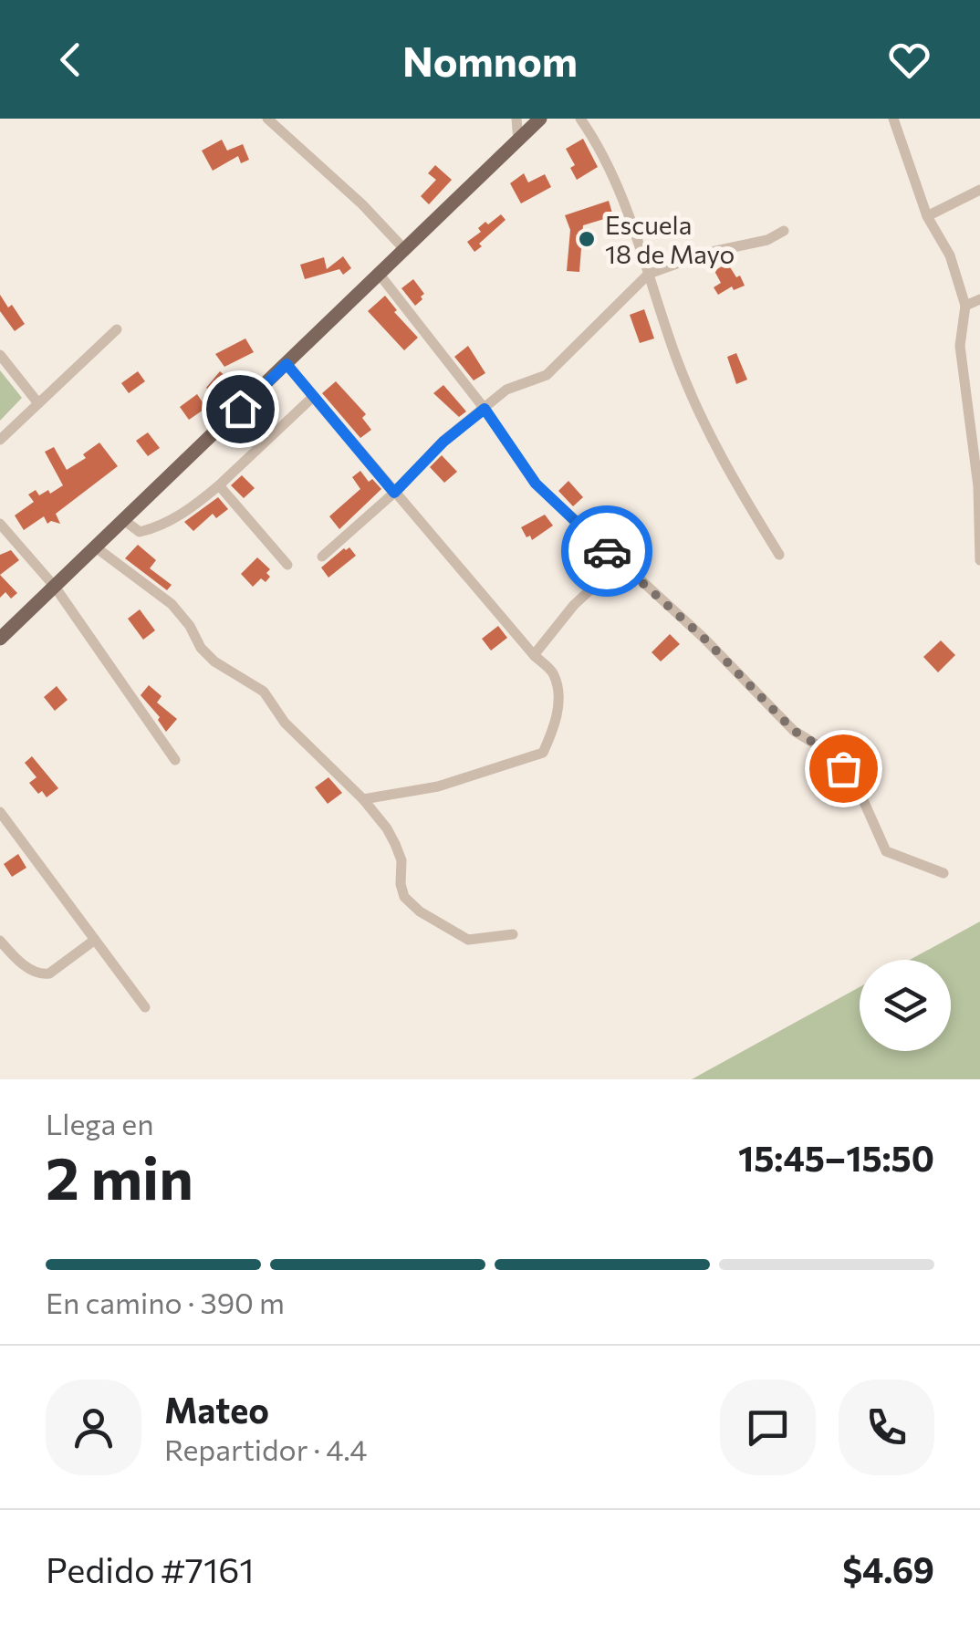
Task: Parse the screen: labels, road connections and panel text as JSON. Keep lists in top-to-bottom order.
{
  "places": ["Escuela 18 de Mayo"],
  "page": {
    "header": "Nomnom",
    "heading": ["2 min", "Llega en", "15:45–15:50"],
    "panel": [
      "Mateo",
      "Repartidor · 4.4",
      "Pedido #7161",
      "$4.69"
    ],
    "bar": "En camino · 390 m"
  }
}
